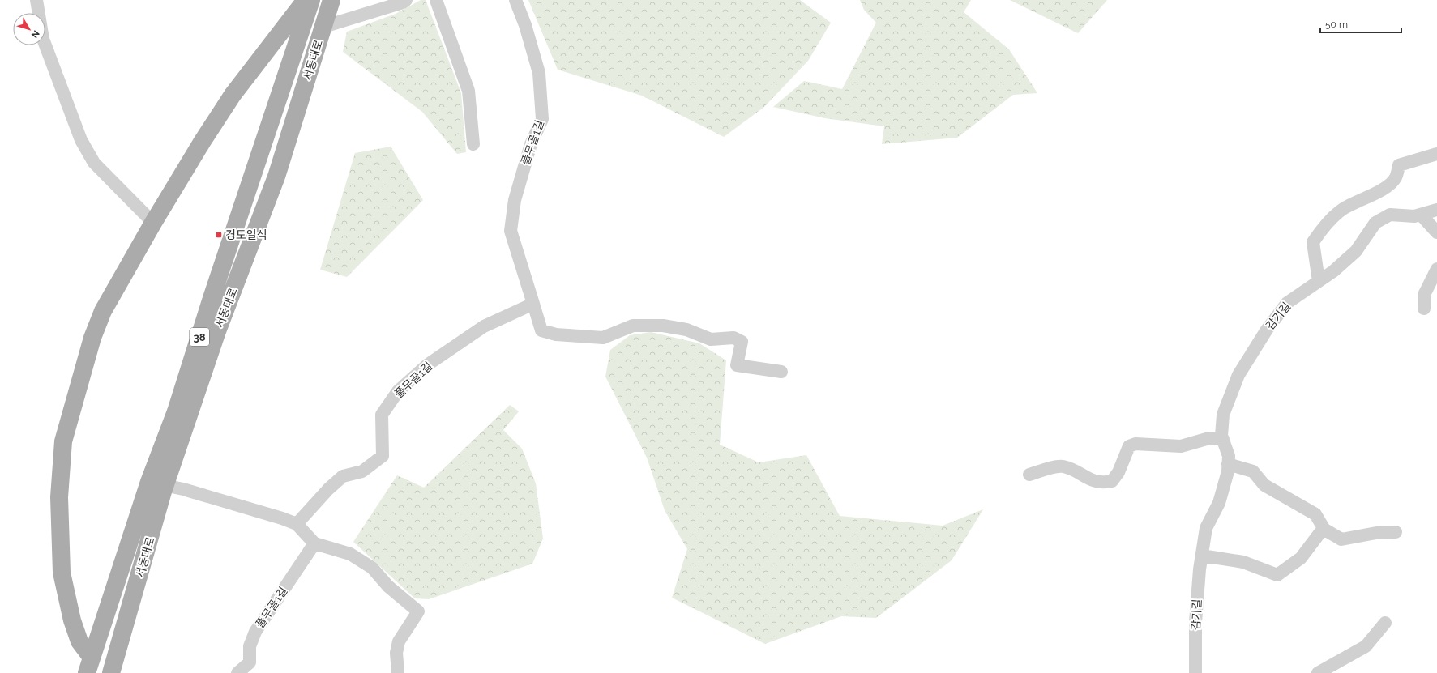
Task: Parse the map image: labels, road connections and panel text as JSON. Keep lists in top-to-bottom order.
{
  "streets": {
    "main road": ["서동대로", "38"],
    "street": ["풀무골1길", "감기길"]
  },
  "places": {
    "transit": ["경도일식"]
  },
  "scale_bar": "50 m",
  "north": "bottom right"
}
